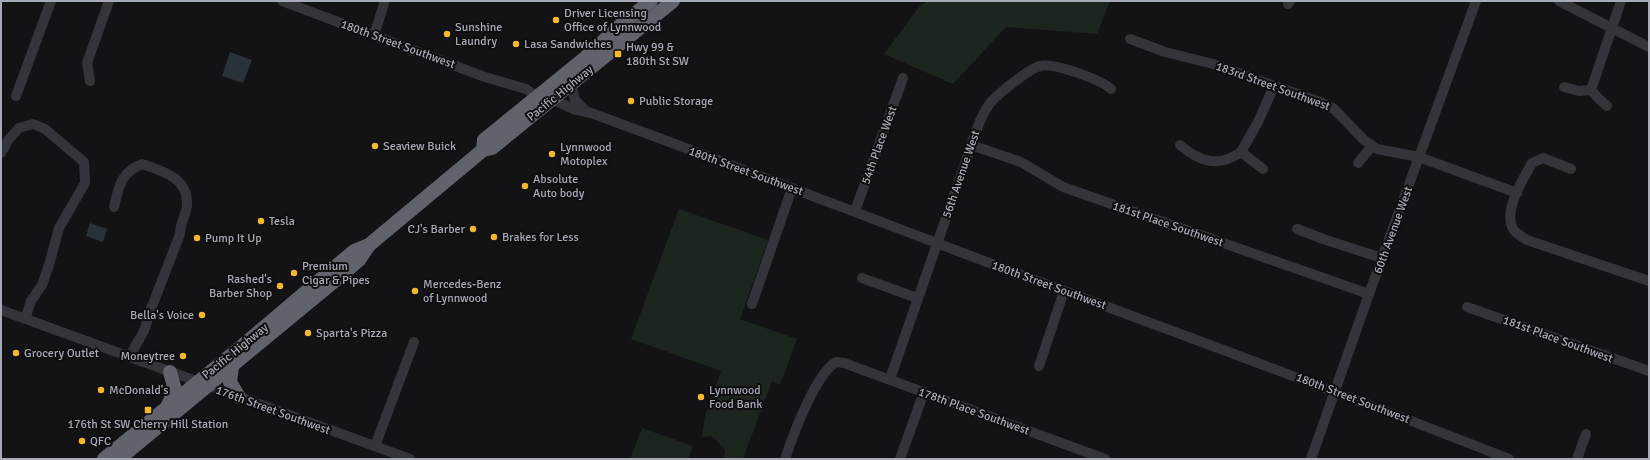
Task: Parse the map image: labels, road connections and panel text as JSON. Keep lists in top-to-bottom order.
{
  "streets": {
    "highway": ["Pacific Highway"],
    "street": [
      "180th Street Southwest",
      "183rd Street Southwest",
      "54th Place West",
      "56th Avenue West",
      "181st Place Southwest",
      "60th Avenue West",
      "176th Street Southwest",
      "178th Place Southwest"
    ]
  },
  "crossings": [
    ["180th Street Southwest", "Pacific Highway"],
    ["180th Street Southwest", "54th Place West"],
    ["180th Street Southwest", "56th Avenue West"],
    ["180th Street Southwest", "60th Avenue West"],
    ["183rd Street Southwest", "60th Avenue West"],
    ["Pacific Highway", "176th Street Southwest"],
    ["56th Avenue West", "181st Place Southwest"],
    ["56th Avenue West", "178th Place Southwest"],
    ["181st Place Southwest", "60th Avenue West"]
  ],
  "places": {
    "other": [
      "Driver Licensing Office of Lynnwood",
      "Sunshine Laundry",
      "Lasa Sandwiches",
      "Public Storage",
      "Seaview Buick",
      "Lynnwood Motoplex",
      "Absolute Auto body",
      "Tesla",
      "CJ's Barber",
      "Brakes for Less",
      "Pump It Up",
      "Premium Cigar & Pipes",
      "Rashed's Barber Shop",
      "Mercedes-Benz of Lynnwood",
      "Bella's Voice",
      "Sparta's Pizza",
      "Grocery Outlet",
      "Moneytree",
      "McDonald's",
      "Lynnwood Food Bank",
      "QFC"
    ],
    "transit": ["Hwy 99 & 180th St SW", "176th St SW Cherry Hill Station"]
  }
}
